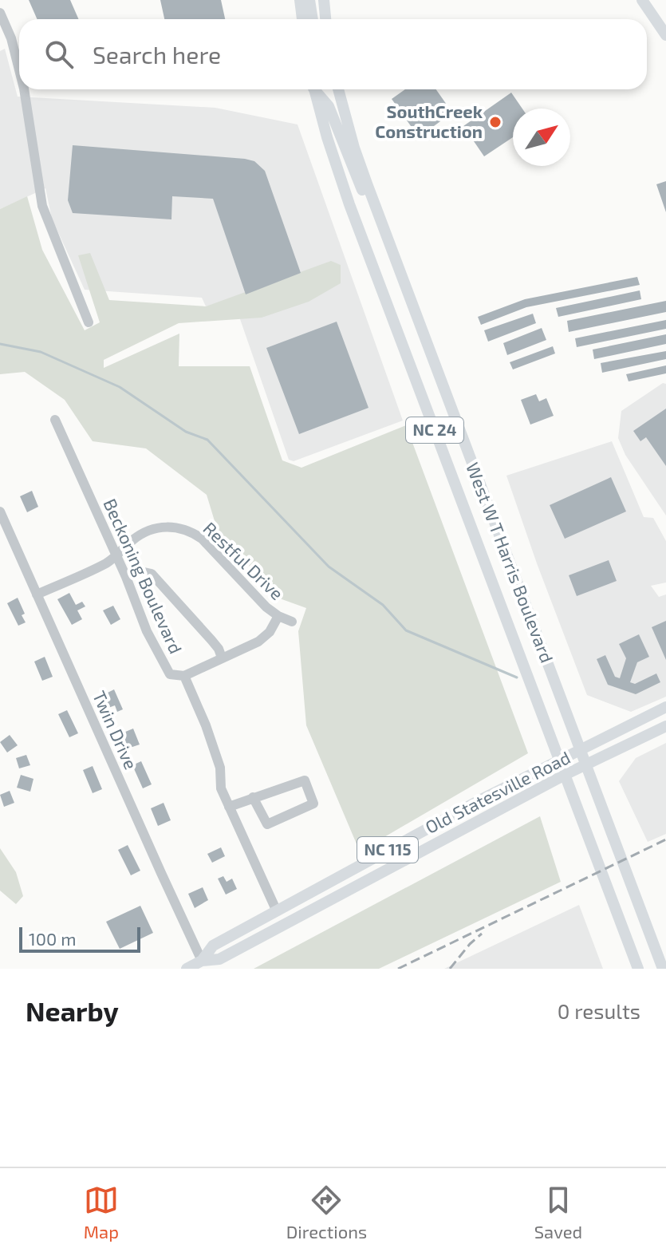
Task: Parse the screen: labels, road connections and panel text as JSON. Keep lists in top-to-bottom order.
{
  "streets": {
    "main road": [
      "NC 24",
      "West W T Harris Boulevard",
      "Old Statesville Road",
      "NC 115"
    ],
    "street": ["Restful Drive", "Beckoning Boulevard", "Twin Drive"]
  },
  "crossings": [
    ["Restful Drive", "Beckoning Boulevard"],
    ["Restful Drive", "Twin Drive"],
    ["West W T Harris Boulevard", "Old Statesville Road"],
    ["Beckoning Boulevard", "Old Statesville Road"],
    ["Twin Drive", "Old Statesville Road"]
  ],
  "places": ["SouthCreek Construction"],
  "scale_bar": "100 m",
  "north": "top right",
  "page": {
    "search": "Search here",
    "scale": "100 m",
    "heading": ["Nearby", "0 results"],
    "nav": ["Map", "Directions", "Saved"]
  }
}
